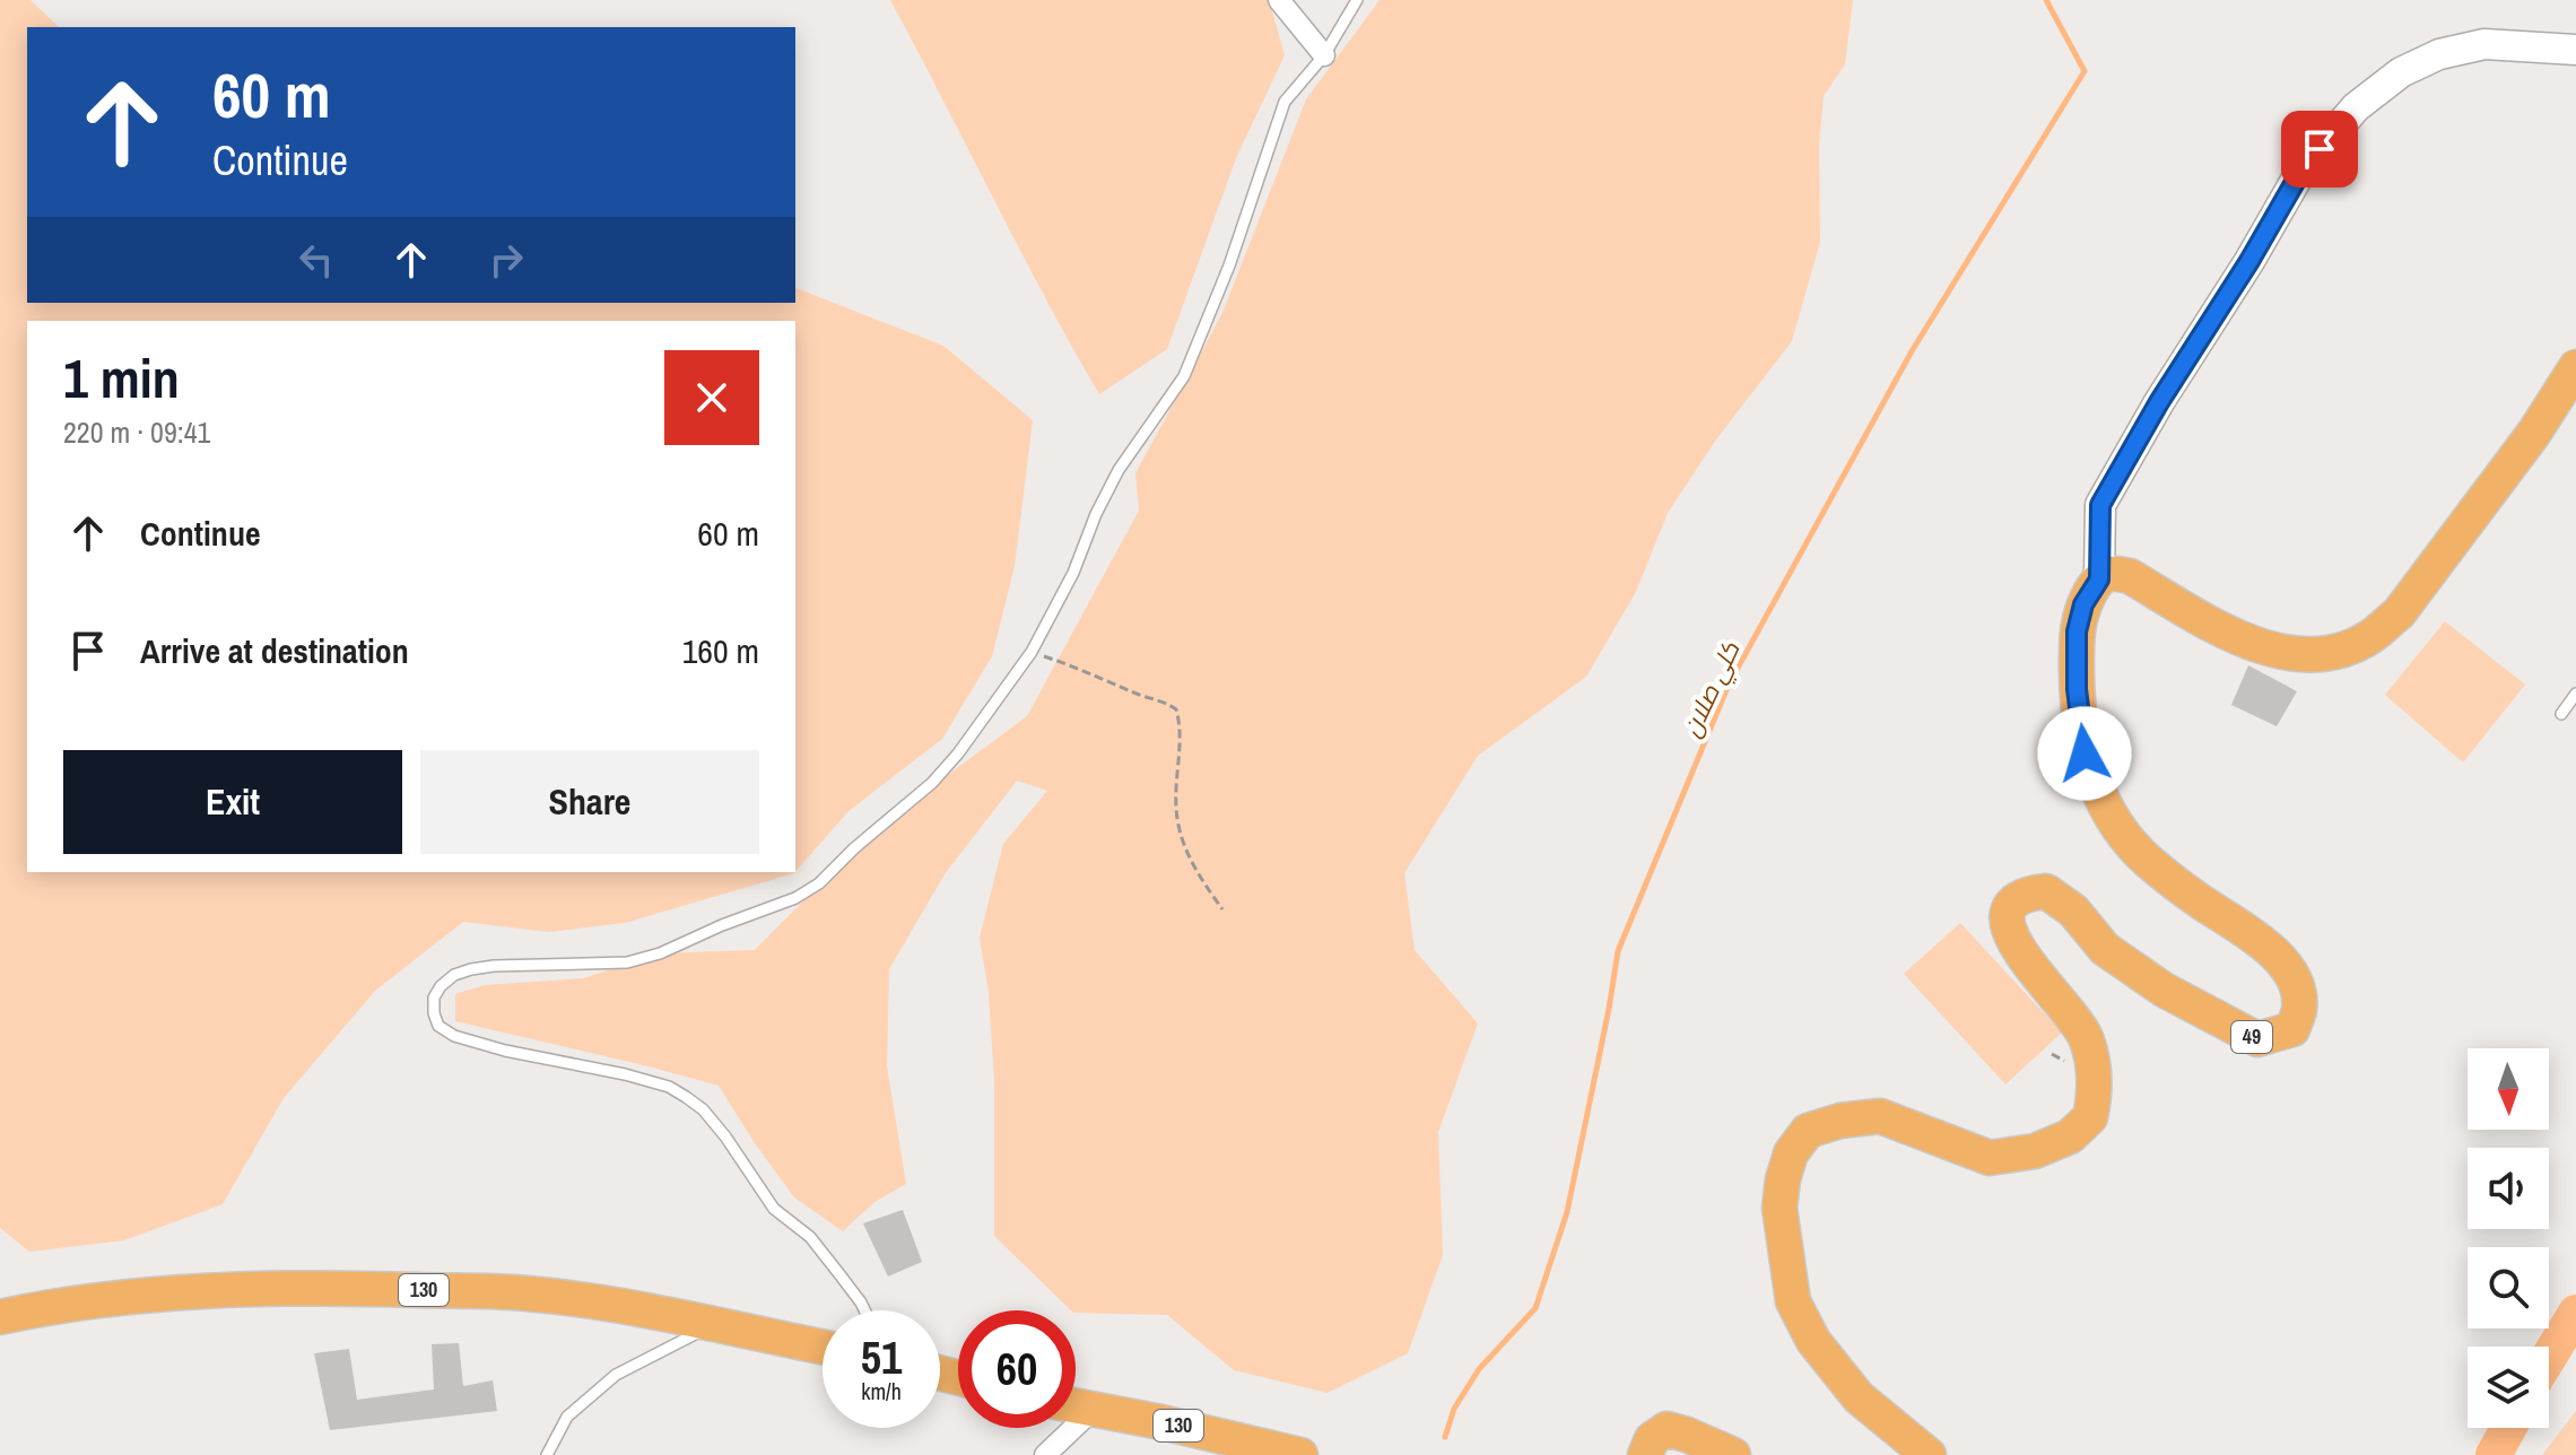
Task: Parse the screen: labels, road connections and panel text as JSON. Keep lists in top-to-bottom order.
{
  "streets": {
    "main road": ["49", "130"]
  },
  "water": ["كلي صلان"],
  "north": "bottom",
  "page": {
    "turn": ["60 m", "Continue"],
    "heading": ["1 min", "220 m · 09:41"],
    "list": [
      {
        "name": "Continue",
        "value": "60 m"
      },
      {
        "name": "Arrive at destination",
        "value": "160 m"
      }
    ],
    "buttons": ["Exit", "Share"],
    "speed": "51 km/h",
    "limit": "60"
  }
}
